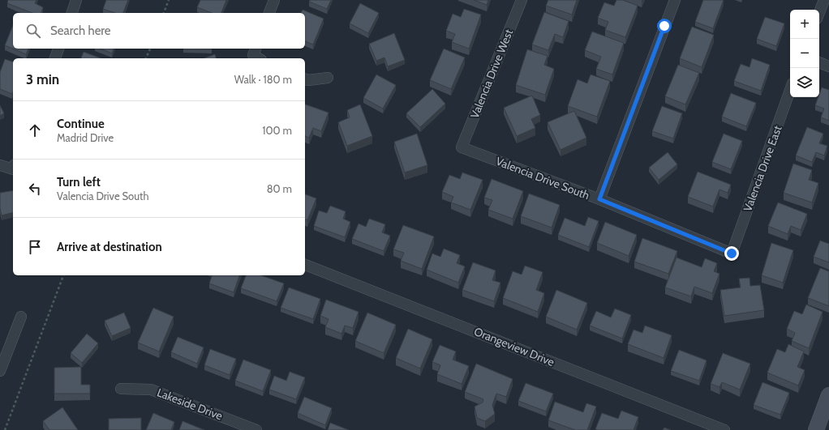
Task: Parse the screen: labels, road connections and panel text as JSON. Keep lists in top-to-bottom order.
{
  "streets": {
    "street": [
      "Valencia Drive West",
      "Valencia Drive East",
      "Valencia Drive South",
      "Orangeview Drive",
      "Lakeside Drive"
    ]
  },
  "crossings": [
    ["Valencia Drive West", "Valencia Drive South"],
    ["Valencia Drive East", "Valencia Drive South"]
  ],
  "page": {
    "map_buttons": ["+", "−"],
    "search": "Search here",
    "heading": ["3 min", "Walk · 180 m"],
    "list": [
      ["Continue", "Madrid Drive", "100 m"],
      ["Turn left", "Valencia Drive South", "80 m"],
      "Arrive at destination"
    ]
  }
}
